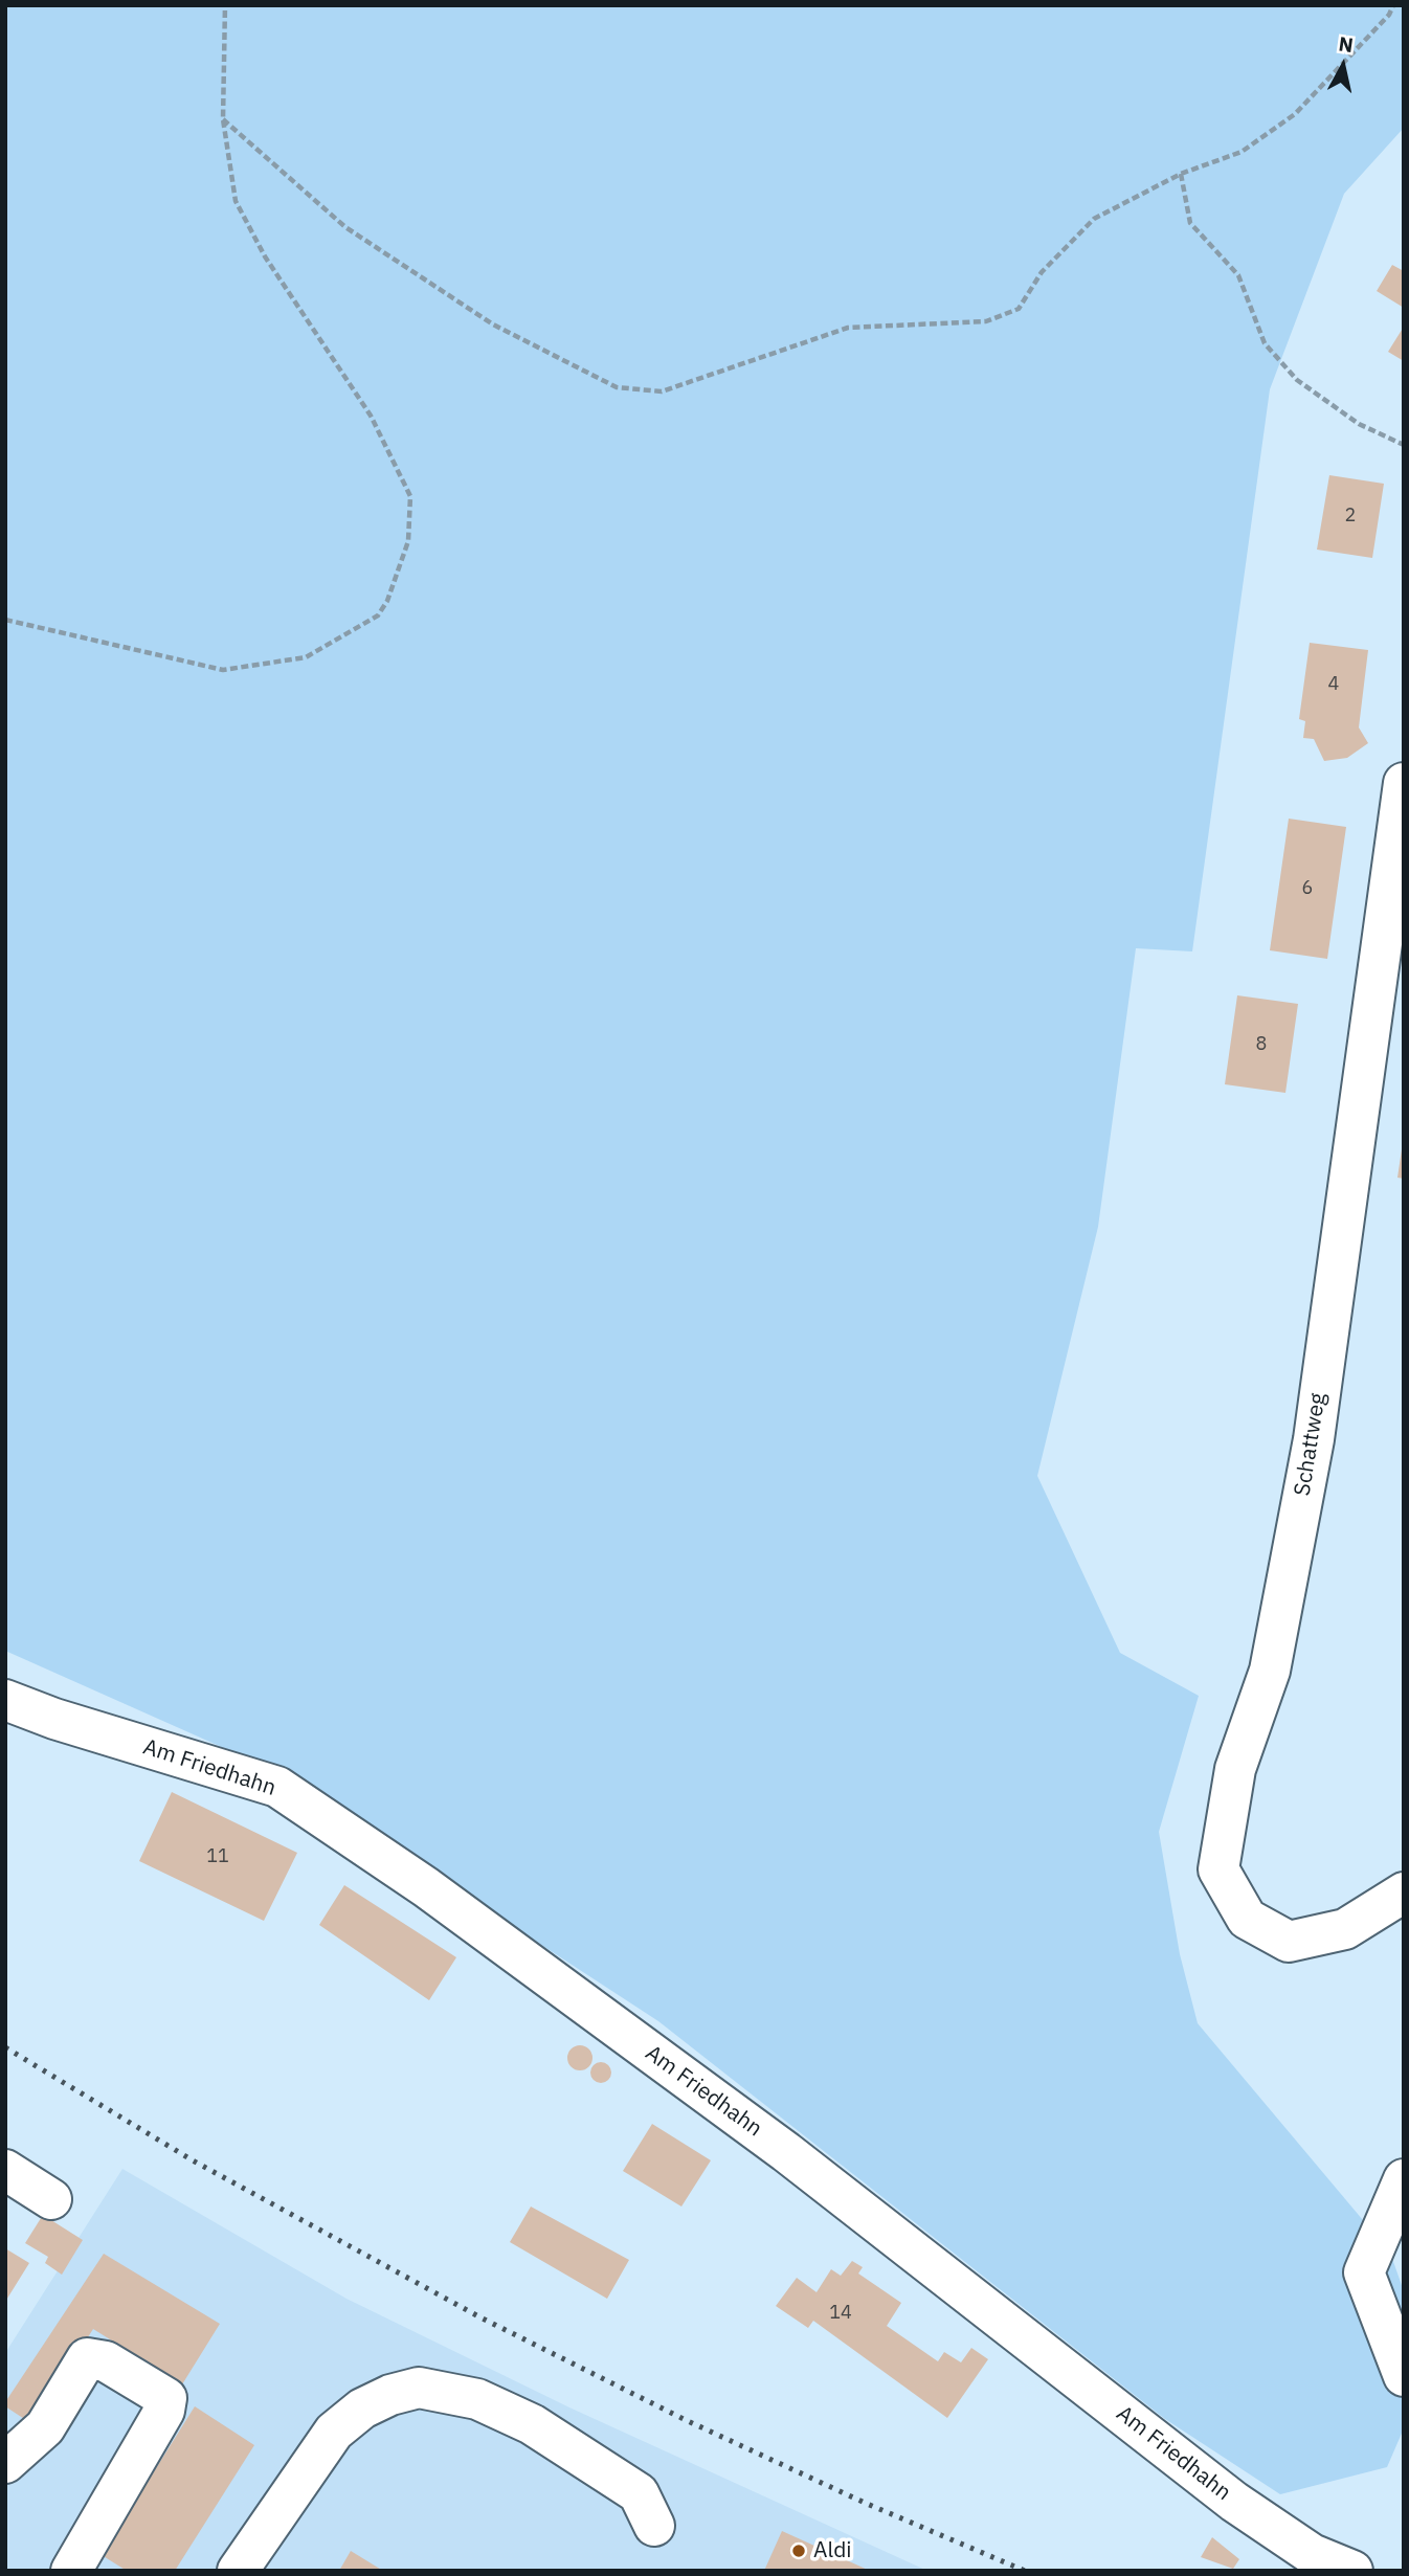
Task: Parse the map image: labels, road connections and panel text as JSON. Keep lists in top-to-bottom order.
{
  "streets": {
    "street": ["Schattweg", "Am Friedhahn"]
  },
  "places": ["Aldi"],
  "house_numbers": [
    "2",
    "4",
    "6",
    "8",
    "11",
    "14"
  ],
  "north": "top"
}
